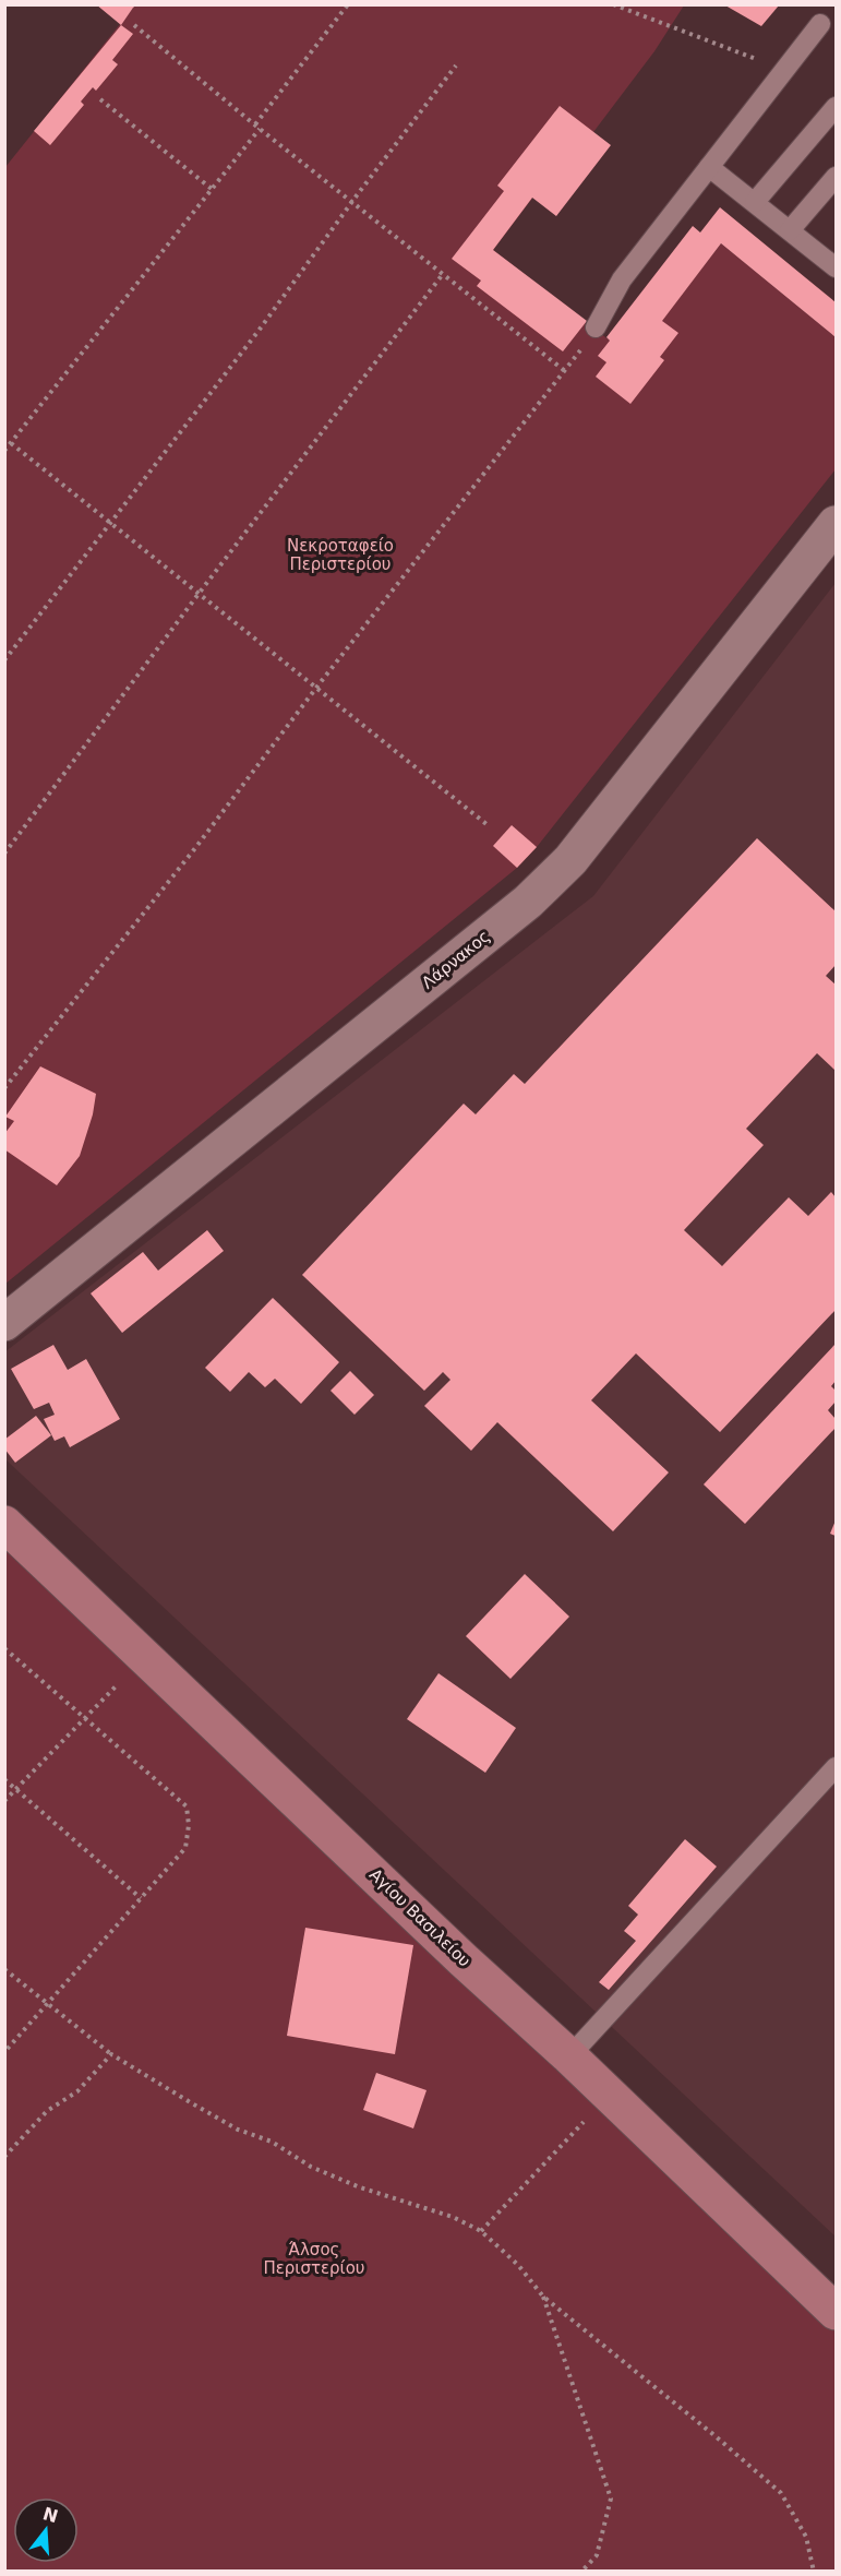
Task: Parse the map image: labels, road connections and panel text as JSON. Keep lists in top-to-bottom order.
{
  "streets": {
    "street": ["Λάρνακος", "Αγίου Βασιλείου"]
  },
  "parks": ["Νεκροταφείο Περιστερίου", "Άλσος Περιστερίου"],
  "north": "top"
}
